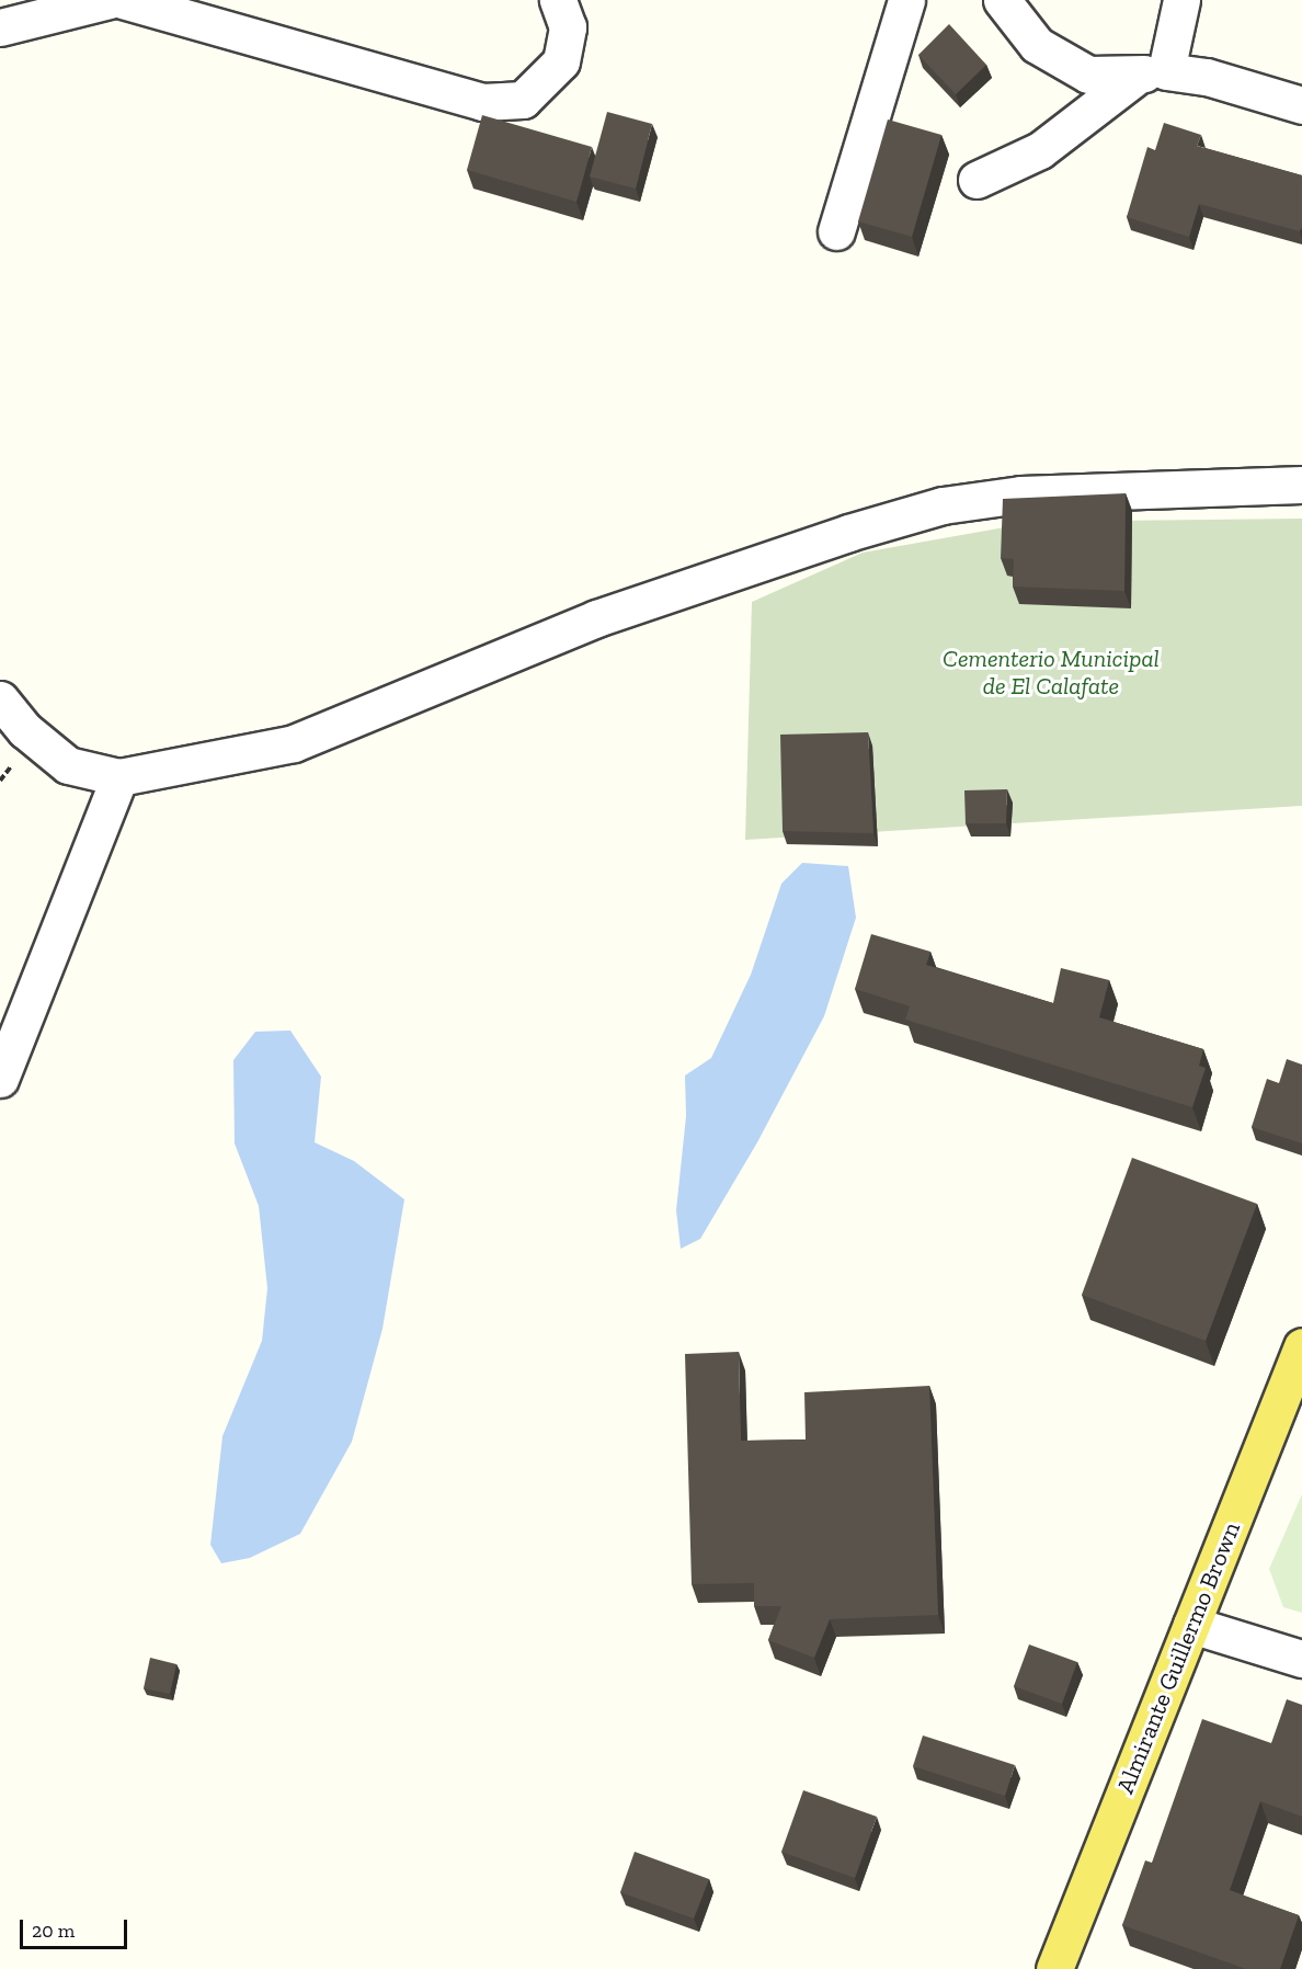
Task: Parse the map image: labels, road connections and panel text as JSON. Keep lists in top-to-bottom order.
{
  "streets": {
    "main road": ["Almirante Guillermo Brown"]
  },
  "parks": ["Cementerio Municipal de El Calafate"],
  "scale_bar": "20 m"
}
